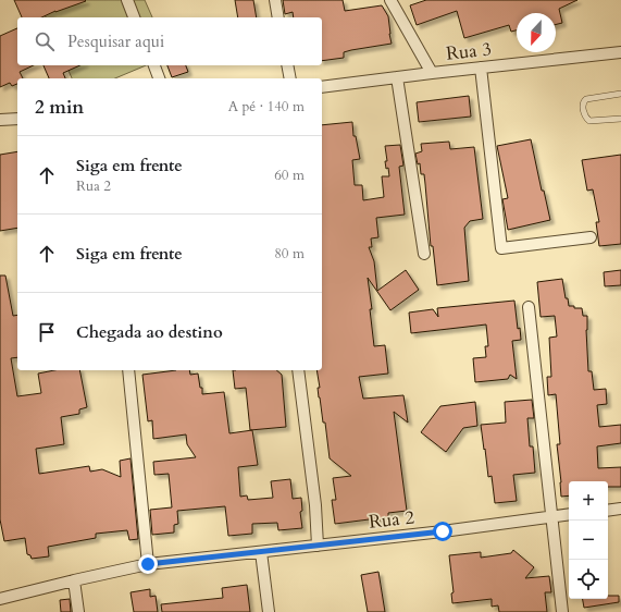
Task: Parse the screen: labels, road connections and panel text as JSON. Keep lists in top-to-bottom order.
{
  "streets": {
    "street": ["Rua 3", "Rua 2"]
  },
  "north": "bottom",
  "page": {
    "search": "Pesquisar aqui",
    "heading": ["2 min", "A pé · 140 m"],
    "list": [
      ["Siga em frente", "Rua 2", "60 m"],
      ["Siga em frente", "80 m"],
      "Chegada ao destino"
    ],
    "map_buttons": ["+", "−"]
  }
}
